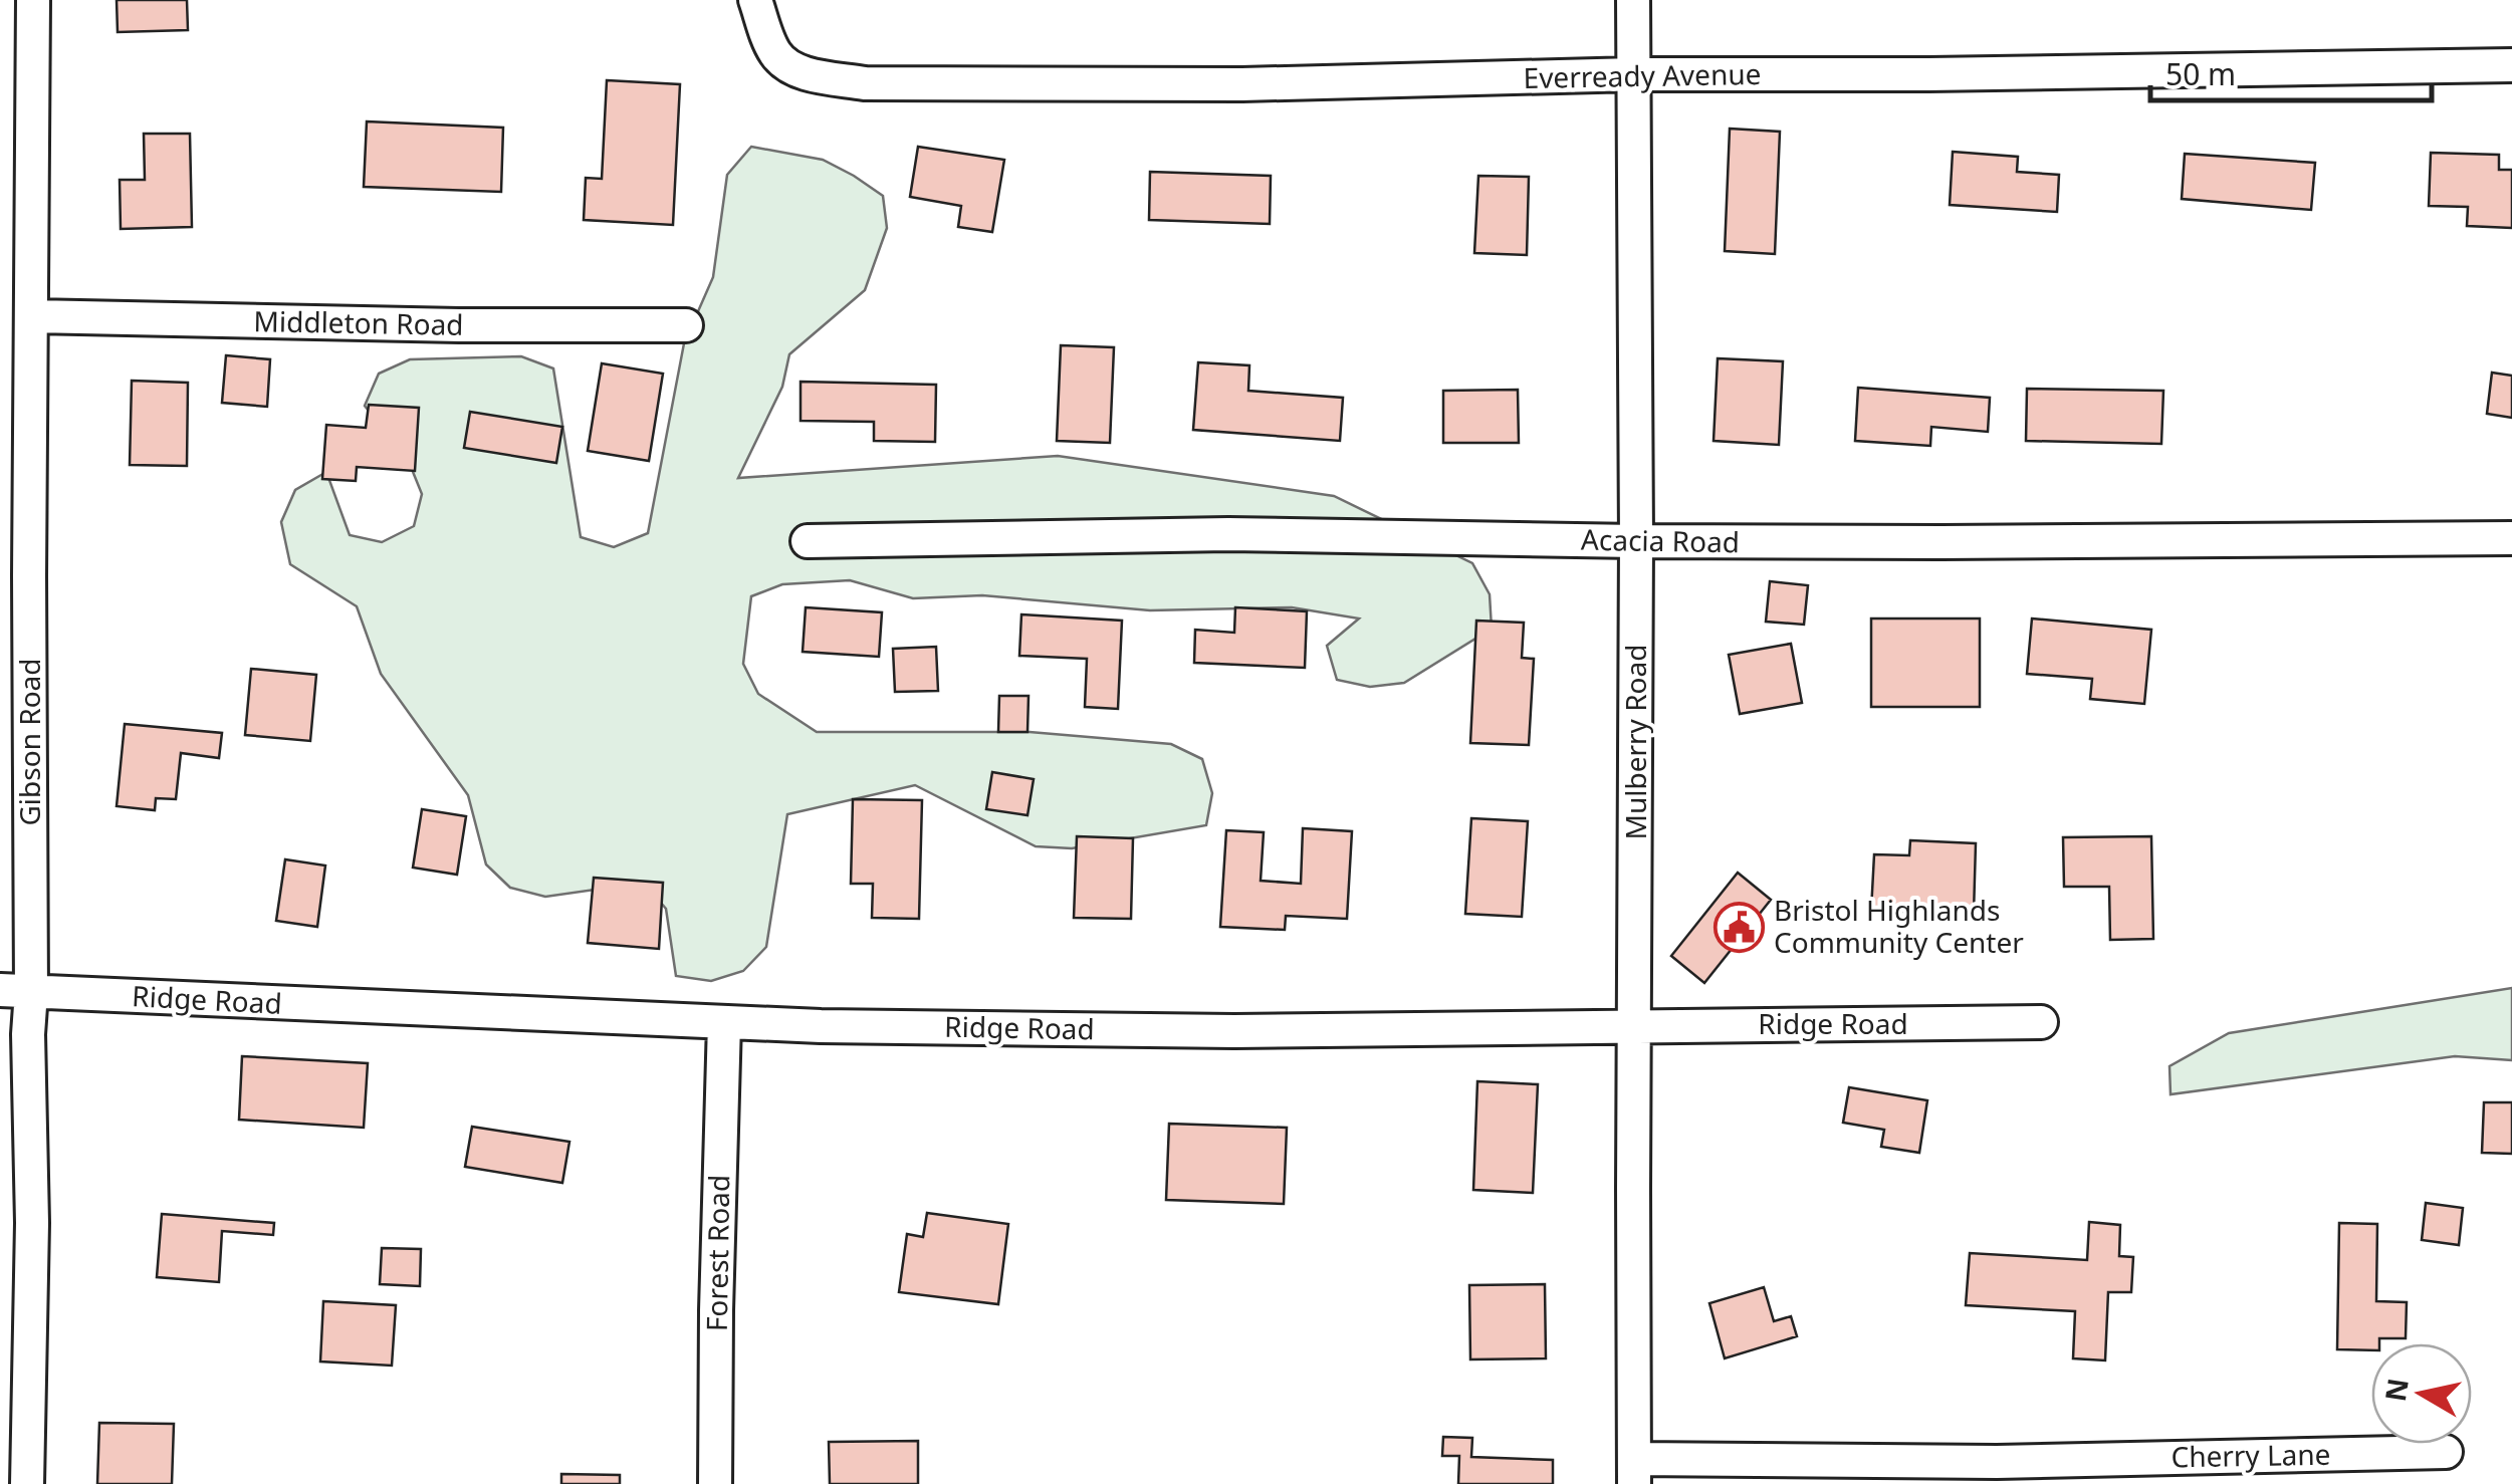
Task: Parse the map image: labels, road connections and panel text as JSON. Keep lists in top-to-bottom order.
{
  "streets": {
    "street": [
      "Everready Avenue",
      "Middleton Road",
      "Acacia Road",
      "Gibson Road",
      "Mulberry Road",
      "Ridge Road",
      "Forest Road",
      "Cherry Lane"
    ]
  },
  "crossings": [
    ["Everready Avenue", "Mulberry Road"],
    ["Middleton Road", "Gibson Road"],
    ["Acacia Road", "Mulberry Road"],
    ["Gibson Road", "Ridge Road"],
    ["Mulberry Road", "Ridge Road"],
    ["Mulberry Road", "Cherry Lane"],
    ["Ridge Road", "Forest Road"]
  ],
  "places": {
    "public building": ["Bristol Highlands Community Center"]
  },
  "scale_bar": "50 m",
  "north": "left"
}
